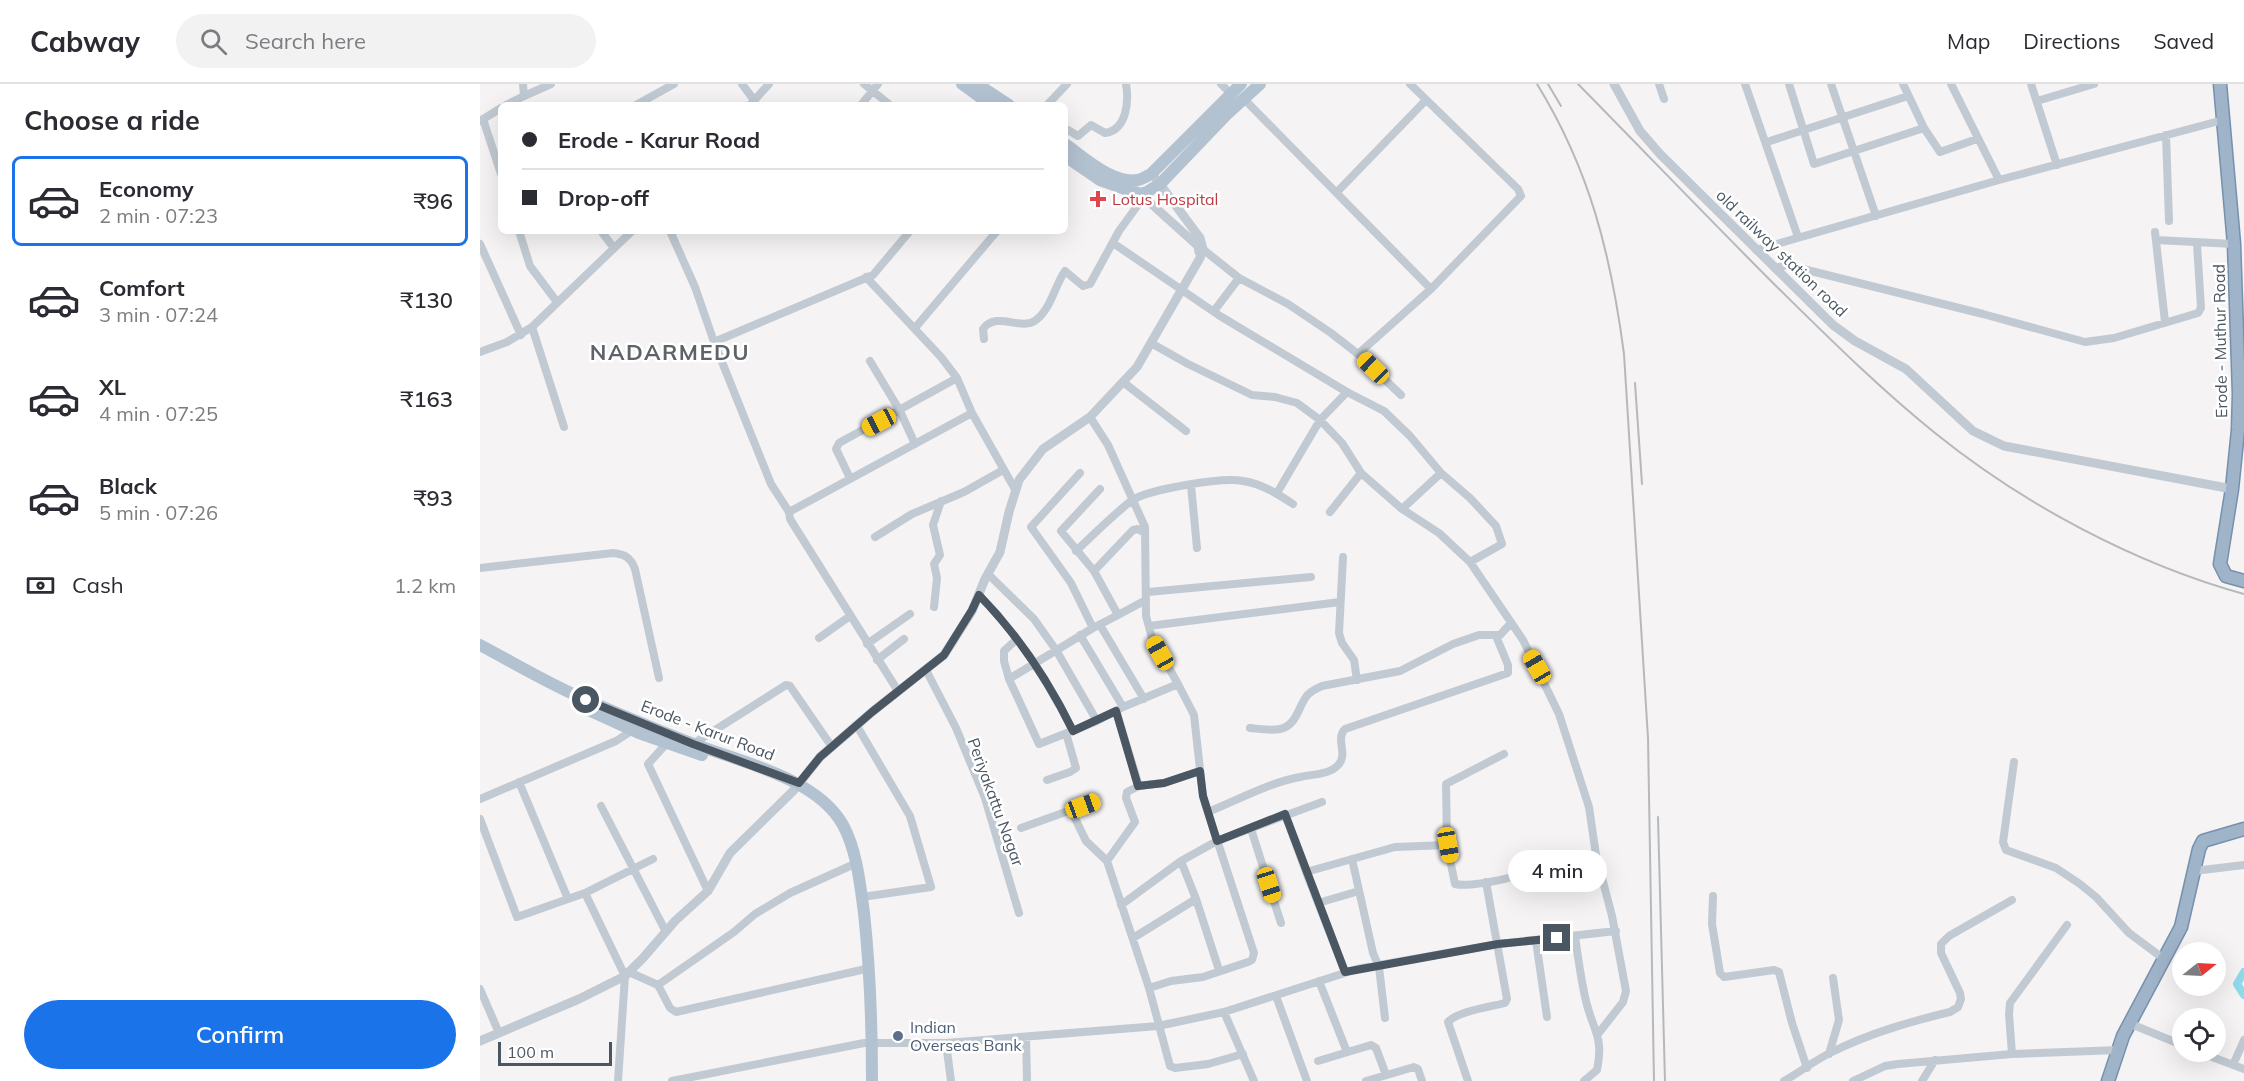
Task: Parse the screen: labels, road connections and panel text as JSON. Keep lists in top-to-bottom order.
{
  "streets": {
    "highway": ["Erode - Muthur Road"],
    "main road": ["Erode - Karur Road"],
    "street": ["old railway station road", "Periyakattu Nagar"]
  },
  "crossings": [
    ["old railway station road", "Erode - Muthur Road"]
  ],
  "districts": ["NADARMEDU"],
  "places": {
    "health": ["Lotus Hospital"],
    "other": ["Indian Overseas Bank"]
  },
  "scale_bar": "100 m",
  "north": "right",
  "page": {
    "header": "Cabway",
    "search": "Search here",
    "nav": ["Map", "Directions", "Saved"],
    "heading": "Choose a ride",
    "banner": ["Erode - Karur Road", "Drop-off"],
    "list": [
      {
        "name": "Economy",
        "note": "2 min · 07:23",
        "value": "₹96"
      },
      {
        "name": "Comfort",
        "note": "3 min · 07:24",
        "value": "₹130"
      },
      {
        "name": "XL",
        "note": "4 min · 07:25",
        "value": "₹163"
      },
      {
        "name": "Black",
        "note": "5 min · 07:26",
        "value": "₹93"
      }
    ],
    "pay": ["Cash", "1.2 km"],
    "bubble": "4 min",
    "buttons": "Confirm",
    "scale": "100 m"
  }
}
